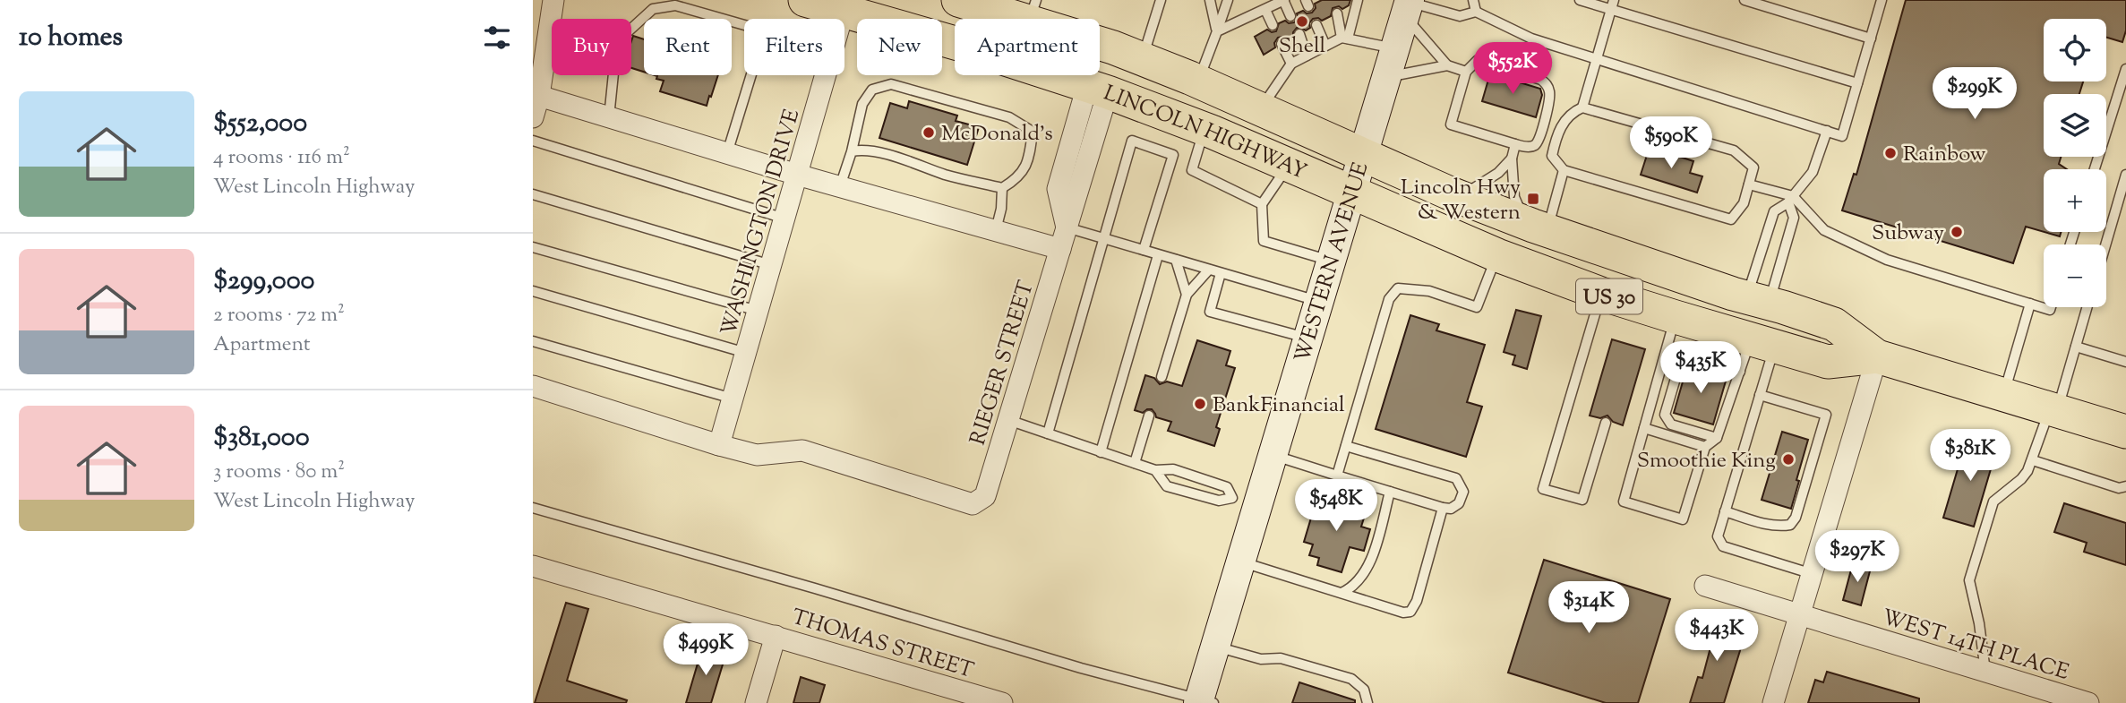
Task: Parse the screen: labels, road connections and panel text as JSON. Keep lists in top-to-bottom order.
{
  "streets": {
    "main road": ["LINCOLN HIGHWAY", "WESTERN AVENUE", "US 30"],
    "street": [
      "WASHINGTON DRIVE",
      "RIEGER STREET",
      "THOMAS STREET",
      "WEST 14TH PLACE"
    ]
  },
  "crossings": [
    ["LINCOLN HIGHWAY", "WASHINGTON DRIVE"],
    ["LINCOLN HIGHWAY", "WESTERN AVENUE"],
    ["LINCOLN HIGHWAY", "US 30"],
    ["LINCOLN HIGHWAY", "RIEGER STREET"],
    ["WASHINGTON DRIVE", "RIEGER STREET"],
    ["WESTERN AVENUE", "US 30"]
  ],
  "places": {
    "other": [
      "Shell",
      "McDonald's",
      "Rainbow",
      "Subway",
      "BankFinancial",
      "Smoothie King"
    ],
    "transit": ["Lincoln Hwy & Western"]
  },
  "page": {
    "heading": "10 homes",
    "map_buttons": ["+", "−"],
    "chip": [
      "Buy",
      "Rent",
      "Filters",
      "New",
      "Apartment"
    ],
    "price": [
      "$552K",
      "$299K",
      "$590K",
      "$435K",
      "$381K",
      "$548K",
      "$297K",
      "$314K",
      "$443K",
      "$499K"
    ],
    "list": [
      {
        "name": "$552,000",
        "note": "4 rooms · 116 m² · West Lincoln Highway"
      },
      {
        "name": "$299,000",
        "note": "2 rooms · 72 m² · Apartment"
      },
      {
        "name": "$381,000",
        "note": "3 rooms · 80 m² · West Lincoln Highway"
      }
    ]
  }
}
